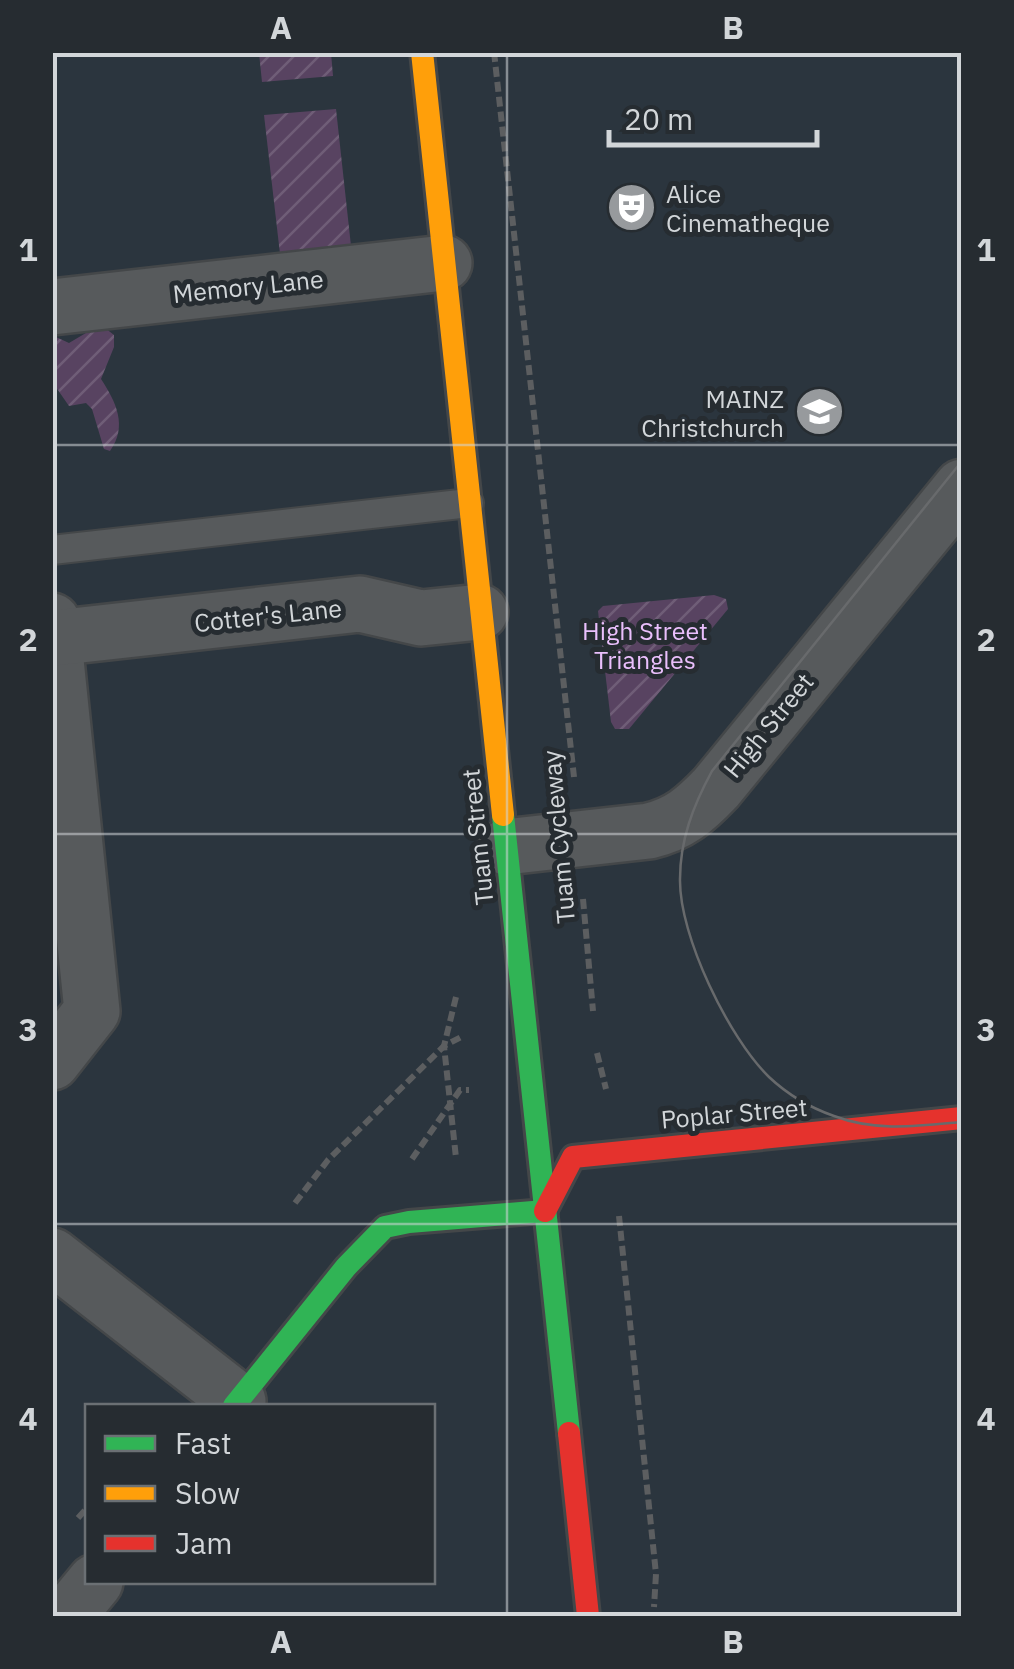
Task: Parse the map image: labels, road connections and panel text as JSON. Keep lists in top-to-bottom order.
{
  "streets": {
    "main road": ["Tuam Street", "Poplar Street"],
    "street": ["Memory Lane", "Cotter's Lane", "High Street"],
    "path": ["Tuam Cycleway"]
  },
  "crossings": [
    ["Memory Lane", "Tuam Street"],
    ["Cotter's Lane", "Tuam Street"],
    ["High Street", "Tuam Street"],
    ["High Street", "Tuam Cycleway"],
    ["Tuam Street", "Poplar Street"]
  ],
  "parks": ["High Street Triangles"],
  "places": {
    "theatre": ["Alice Cinematheque"],
    "school or university": ["MAINZ Christchurch"]
  },
  "legend": ["Fast", "Slow", "Jam"],
  "scale_bar": "20 m",
  "grid": {
    "columns": ["A", "B"],
    "rows": [
      "1",
      "2",
      "3",
      "4"
    ]
  }
}
